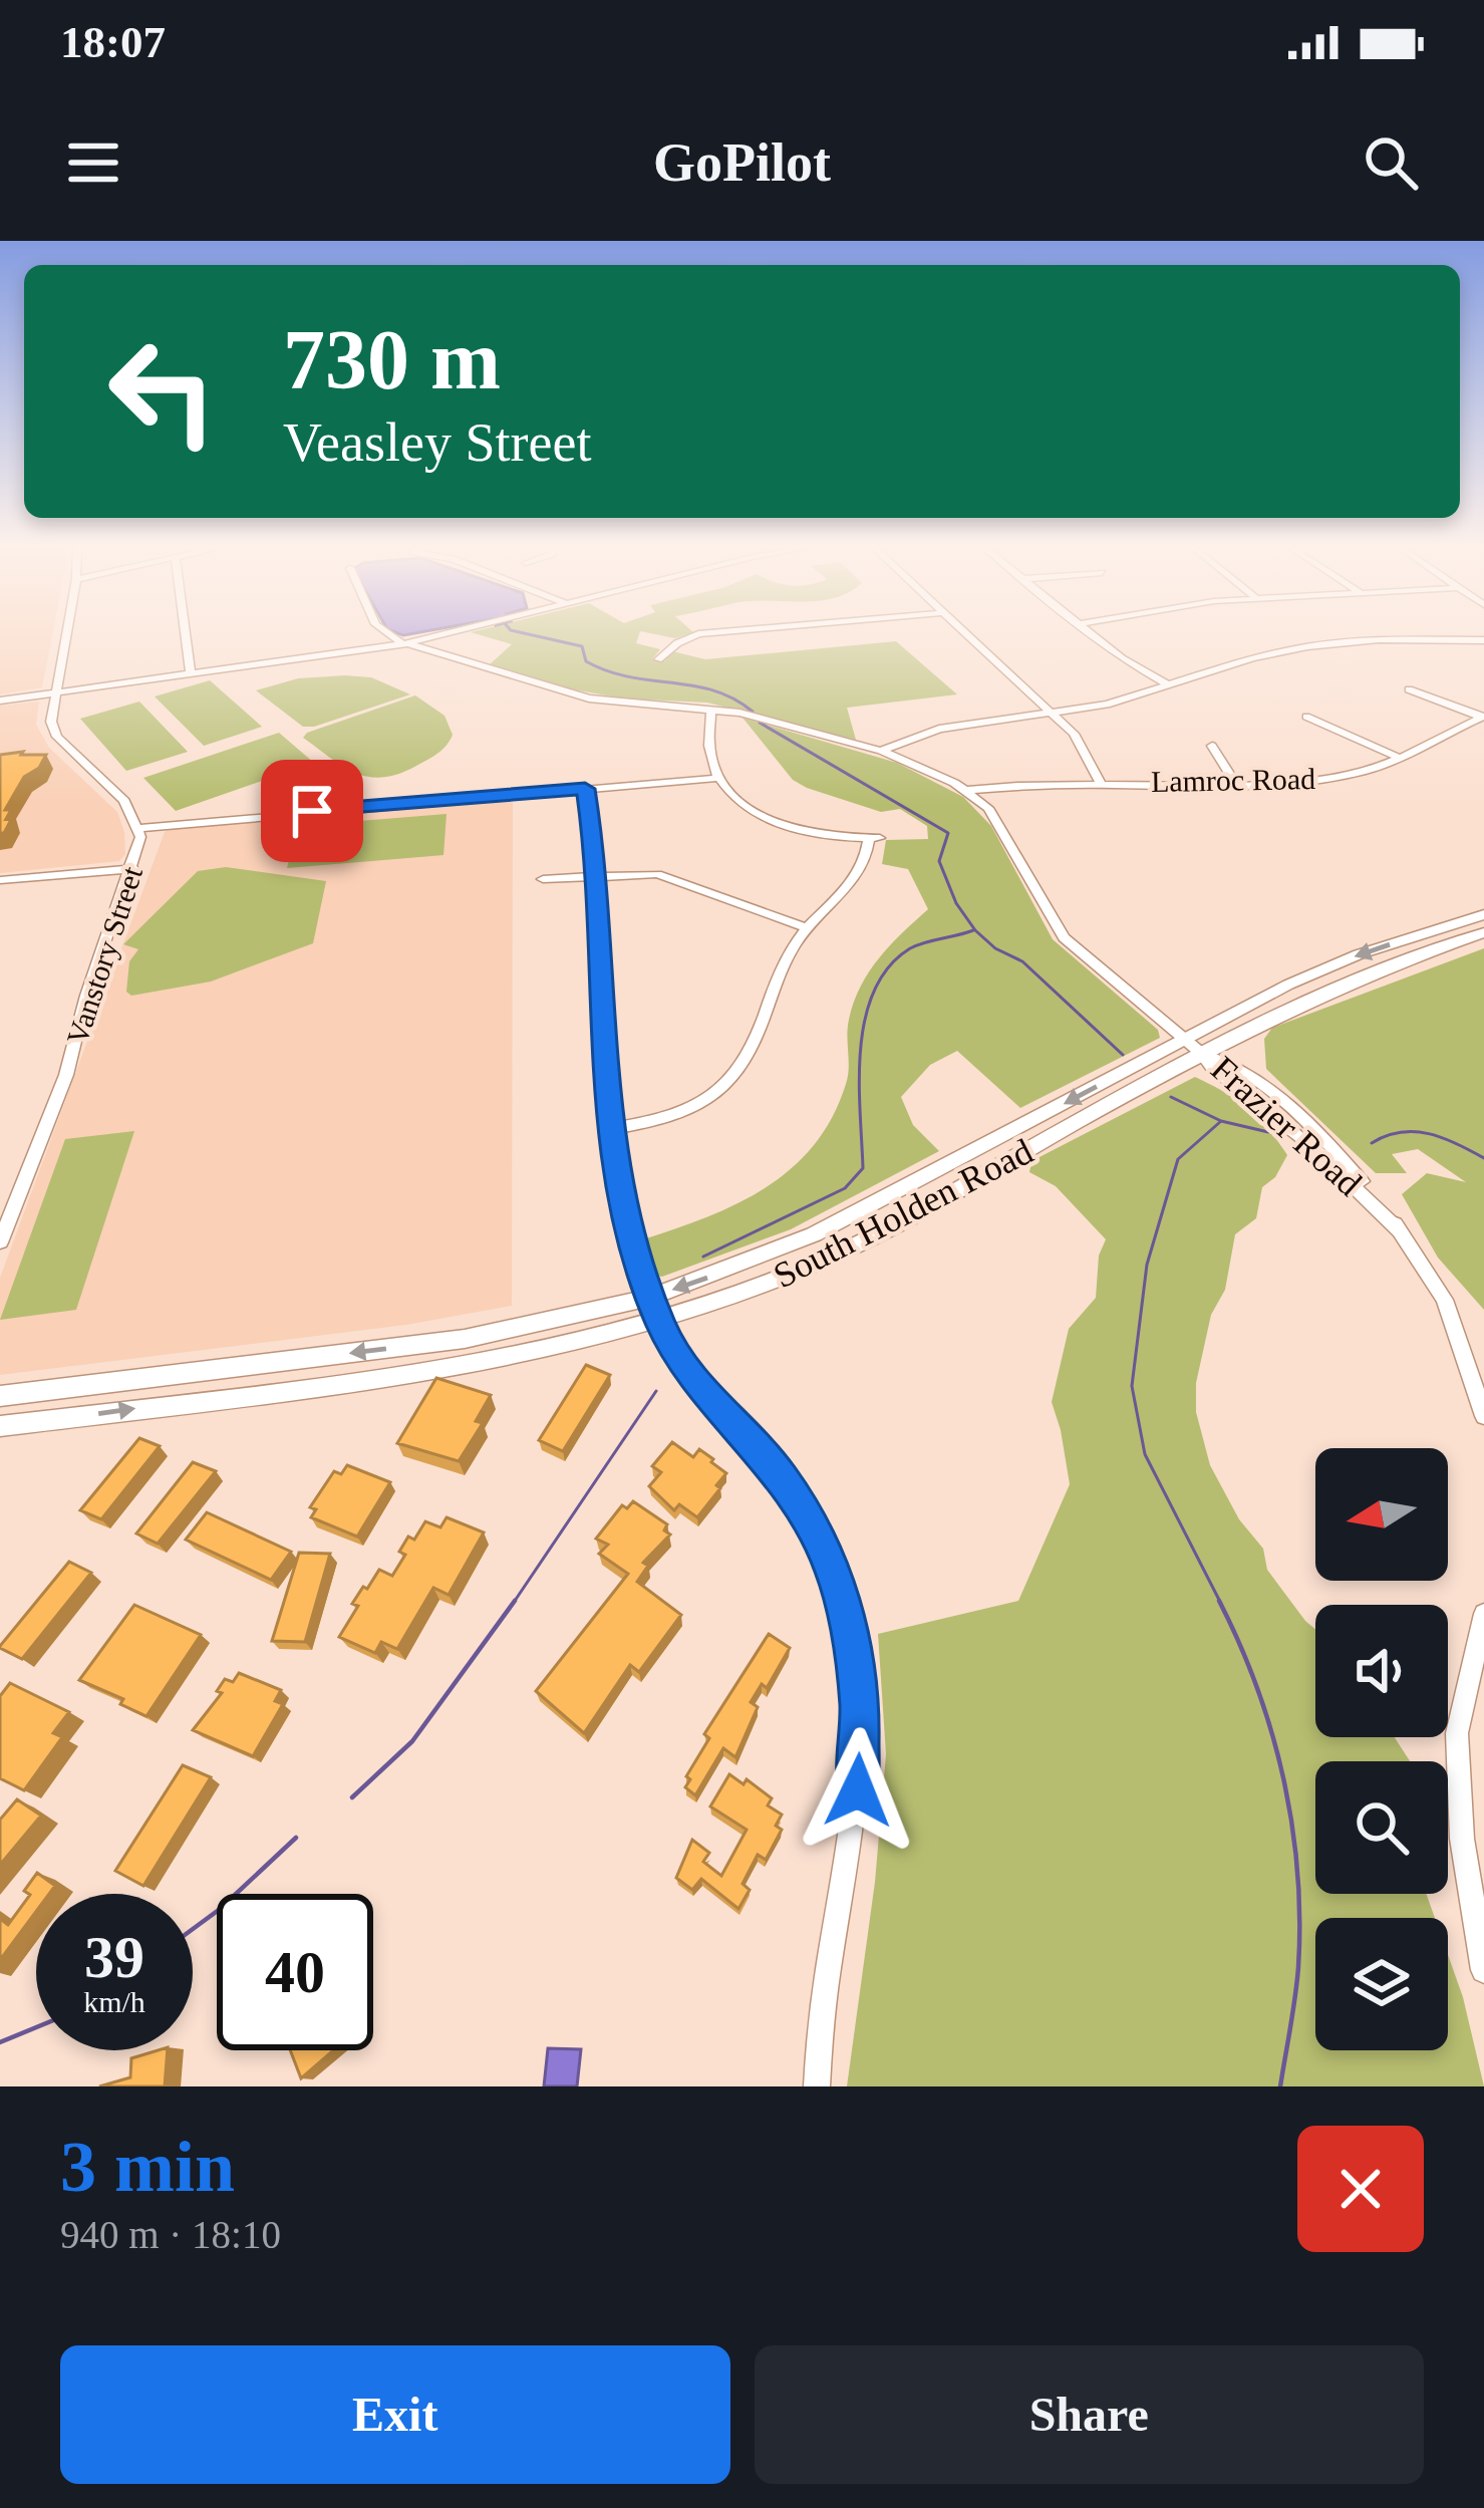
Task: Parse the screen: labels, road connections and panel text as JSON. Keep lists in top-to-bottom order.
{
  "streets": {
    "main road": ["South Holden Road"],
    "street": ["Lamroc Road", "Vanstory Street", "Frazier Road"]
  },
  "crossings": [
    ["Lamroc Road", "Frazier Road"],
    ["Frazier Road", "South Holden Road"]
  ],
  "north": "left",
  "page": {
    "status": "18:07",
    "header": "GoPilot",
    "turn": ["730 m", "Veasley Street"],
    "speed": "39 km/h",
    "limit": "40",
    "heading": ["3 min", "940 m · 18:10"],
    "buttons": ["Exit", "Share"]
  }
}
